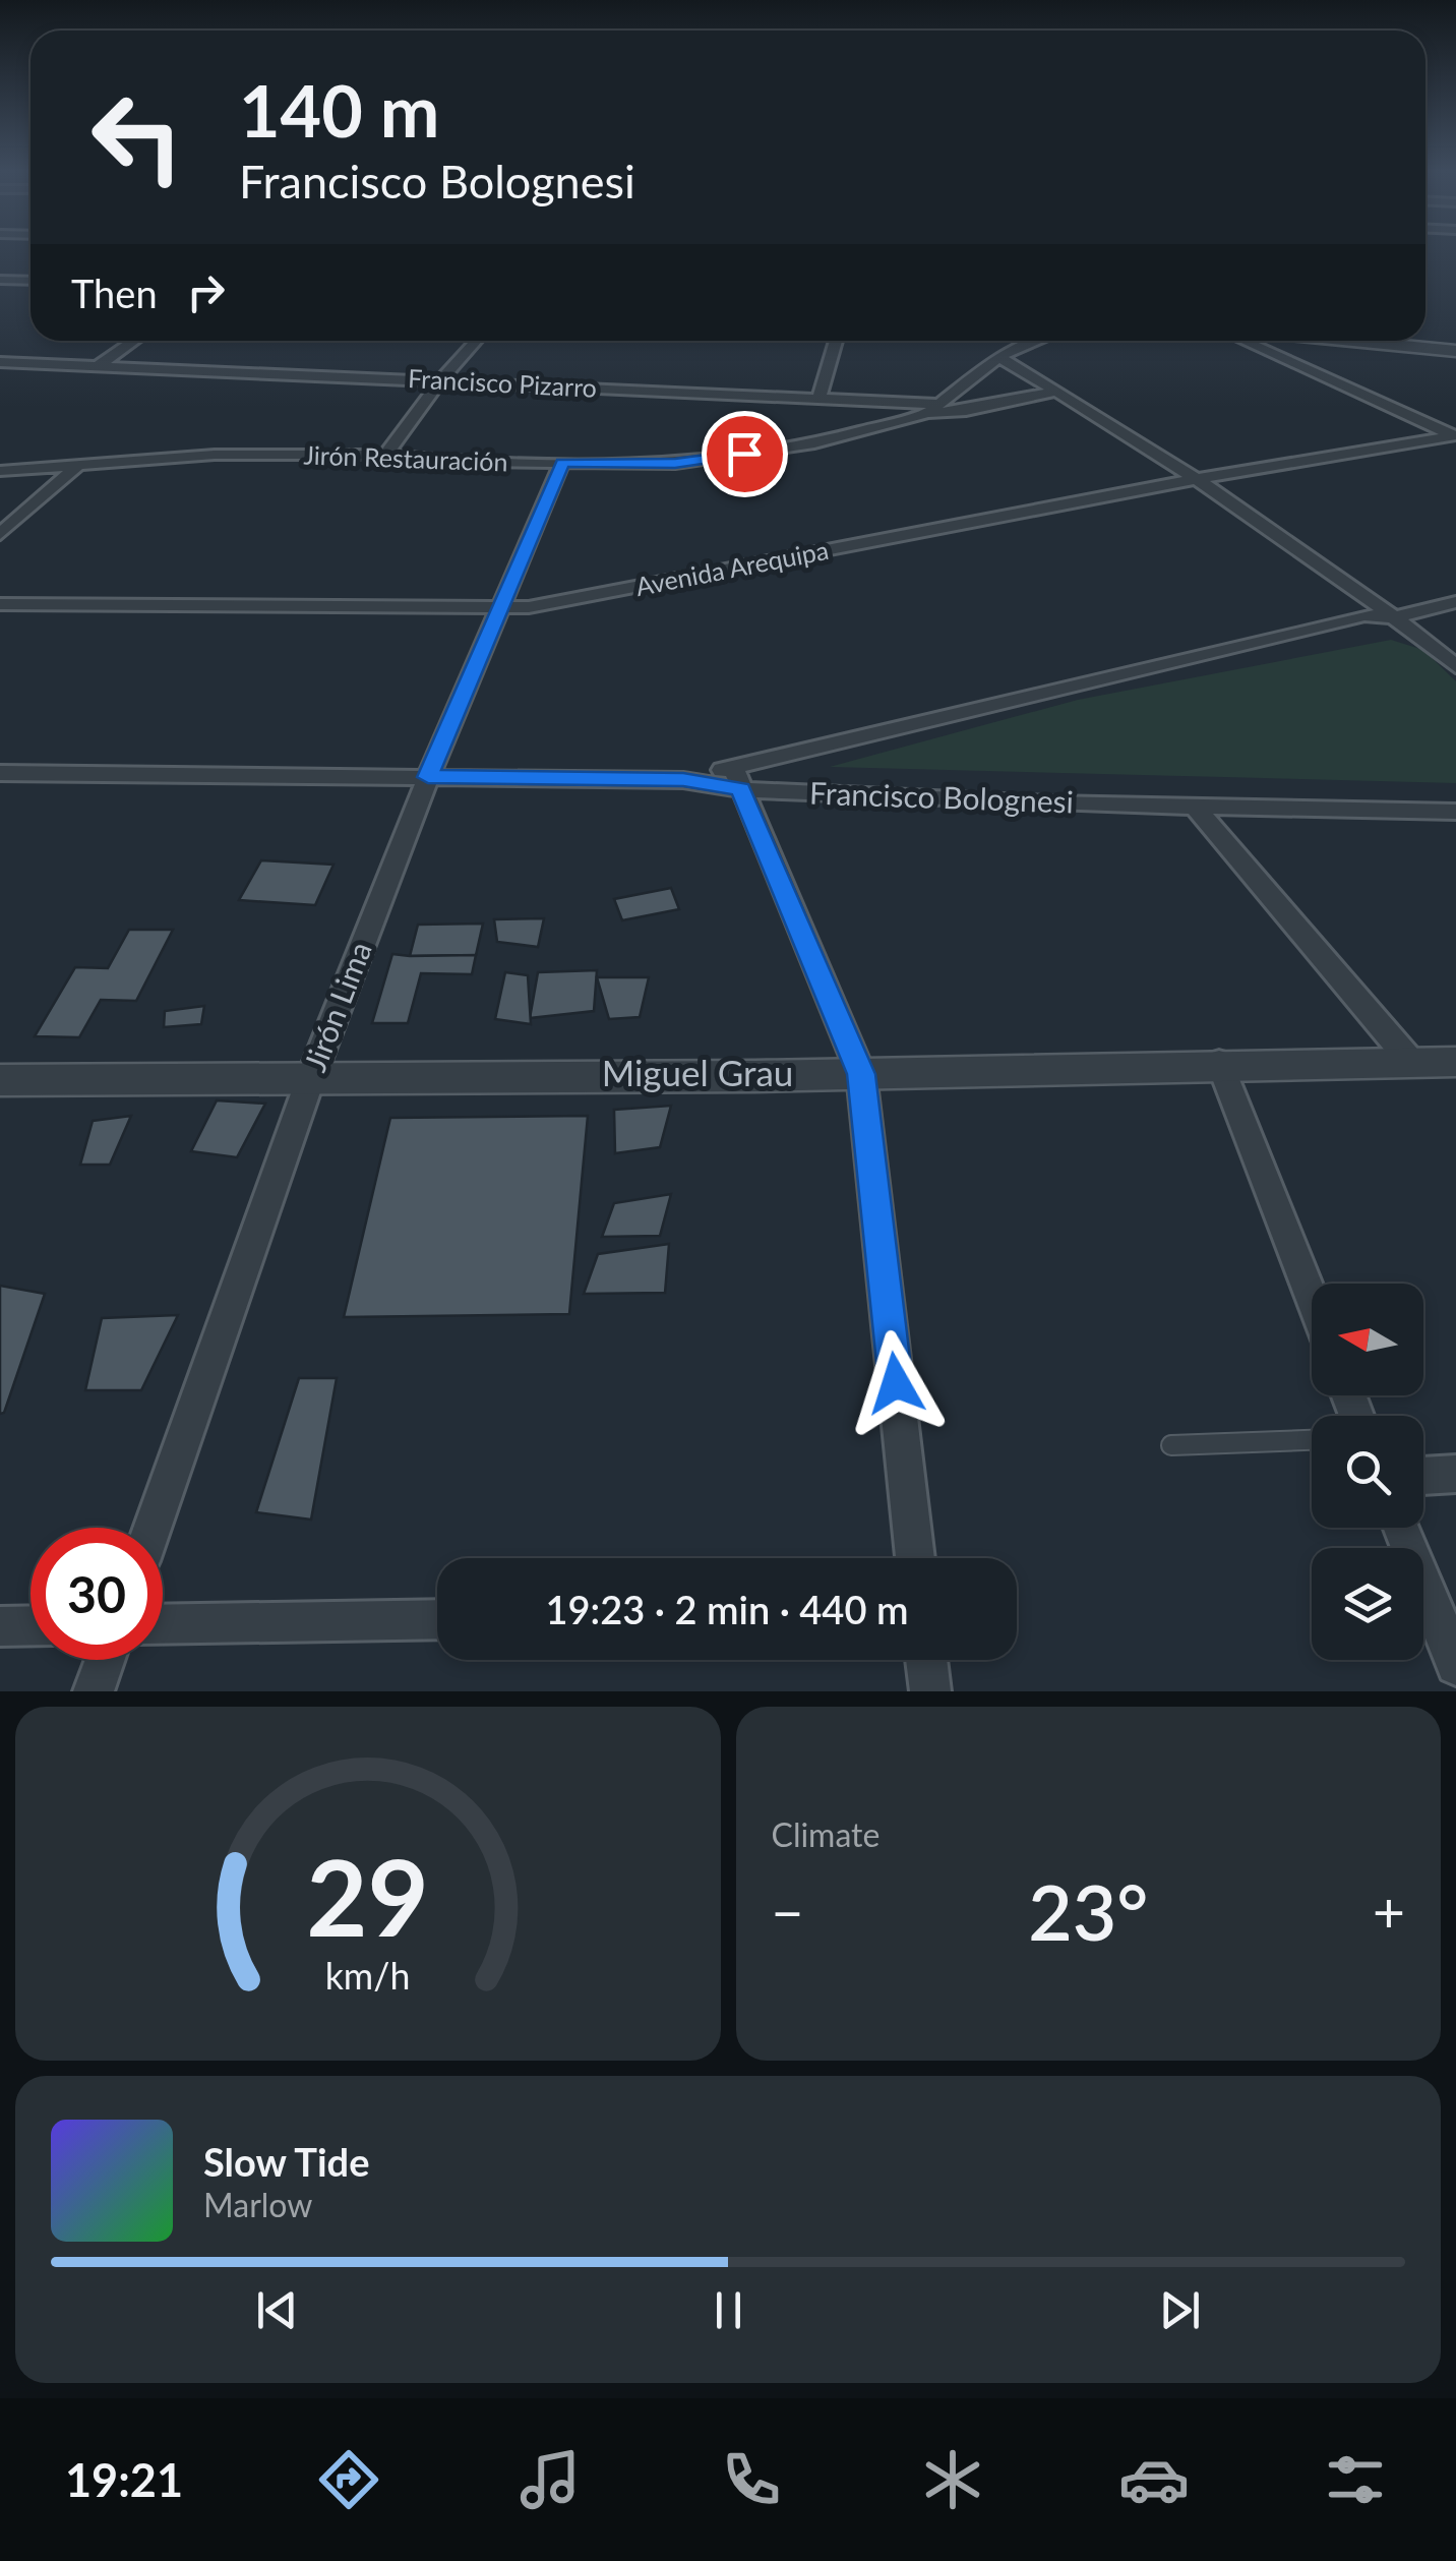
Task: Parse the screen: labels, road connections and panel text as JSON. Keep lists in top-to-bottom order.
{
  "streets": {
    "street": [
      "Francisco Pizarro",
      "Jirón Restauración",
      "Avenida Arequipa",
      "Francisco Bolognesi",
      "Jirón Lima",
      "Miguel Grau"
    ]
  },
  "crossings": [
    ["Francisco Pizarro", "Jirón Restauración"],
    ["Jirón Restauración", "Jirón Lima"],
    ["Avenida Arequipa", "Jirón Lima"],
    ["Francisco Bolognesi", "Jirón Lima"],
    ["Jirón Lima", "Miguel Grau"]
  ],
  "north": "left",
  "page": {
    "turn": ["140 m", "Francisco Bolognesi"],
    "then": "Then",
    "limit": "30",
    "trip": "19:23 · 2 min · 440 m",
    "tile": "Climate",
    "heat": ["−", "23°", "+"],
    "song": ["Slow Tide", "Marlow"],
    "tabs": "19:21",
    "gauge": ["29", "km/h"]
  }
}
